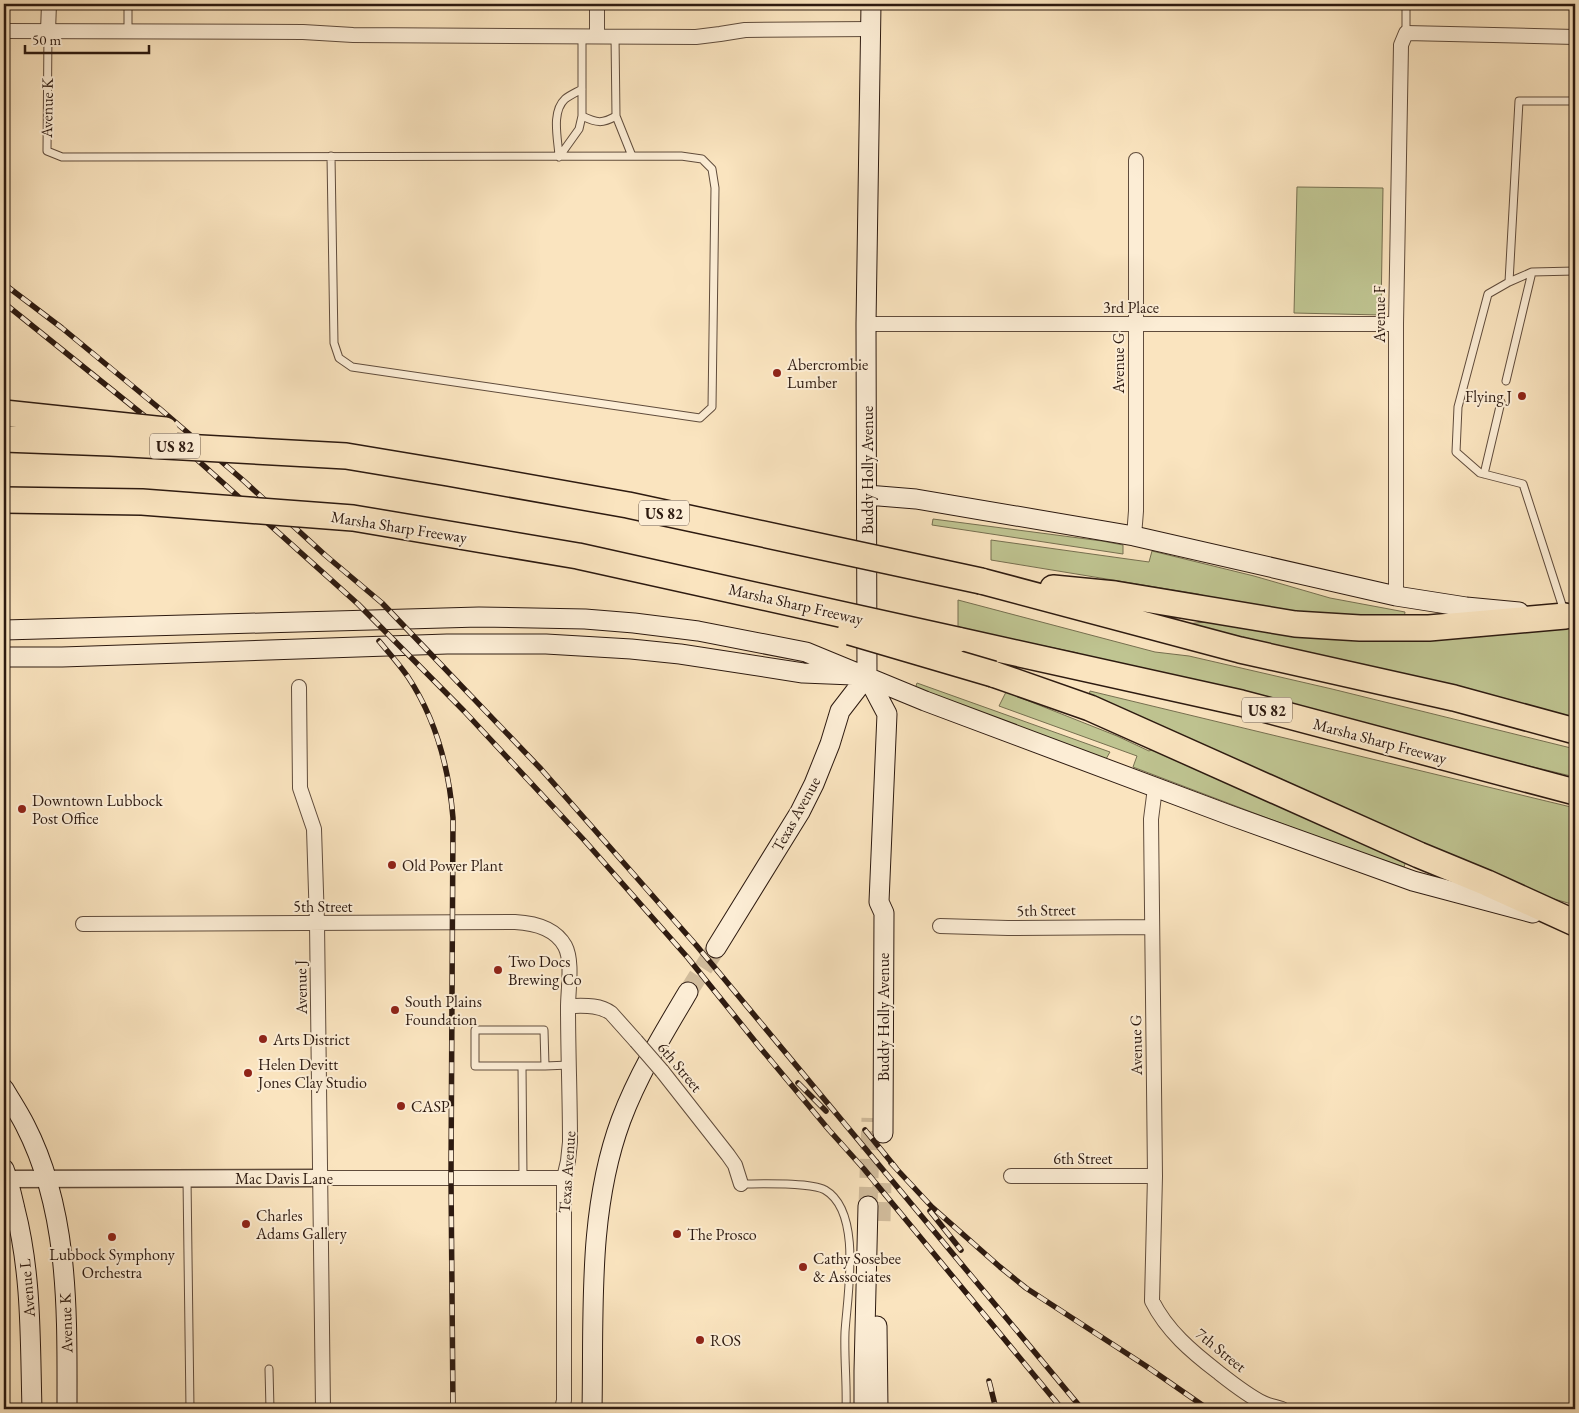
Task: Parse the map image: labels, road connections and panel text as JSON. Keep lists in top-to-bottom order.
{
  "streets": {
    "highway": ["US 82", "Marsha Sharp Freeway"],
    "main road": [
      "Avenue K",
      "Buddy Holly Avenue",
      "Texas Avenue",
      "Avenue L"
    ],
    "street": [
      "3rd Place",
      "Avenue F",
      "Avenue G",
      "5th Street",
      "Avenue J",
      "6th Street",
      "Mac Davis Lane",
      "7th Street"
    ]
  },
  "crossings": [
    ["Avenue K", "Mac Davis Lane"],
    ["3rd Place", "Avenue F"],
    ["3rd Place", "Avenue G"],
    ["3rd Place", "Buddy Holly Avenue"],
    ["Avenue G", "5th Street"],
    ["Avenue G", "6th Street"],
    ["Avenue G", "7th Street"],
    ["Buddy Holly Avenue", "Texas Avenue"],
    ["Texas Avenue", "5th Street"],
    ["Texas Avenue", "6th Street"],
    ["Texas Avenue", "Mac Davis Lane"],
    ["5th Street", "Avenue J"],
    ["Avenue J", "Mac Davis Lane"],
    ["Mac Davis Lane", "Avenue L"]
  ],
  "places": [
    "Abercrombie Lumber",
    "Flying J",
    "Downtown Lubbock Post Office",
    "Old Power Plant",
    "Two Docs Brewing Co",
    "South Plains Foundation",
    "Arts District",
    "Helen Devitt Jones Clay Studio",
    "CASP",
    "Charles Adams Gallery",
    "The Prosco",
    "Lubbock Symphony Orchestra",
    "Cathy Sosebee & Associates",
    "ROS"
  ],
  "scale_bar": "50 m"
}
